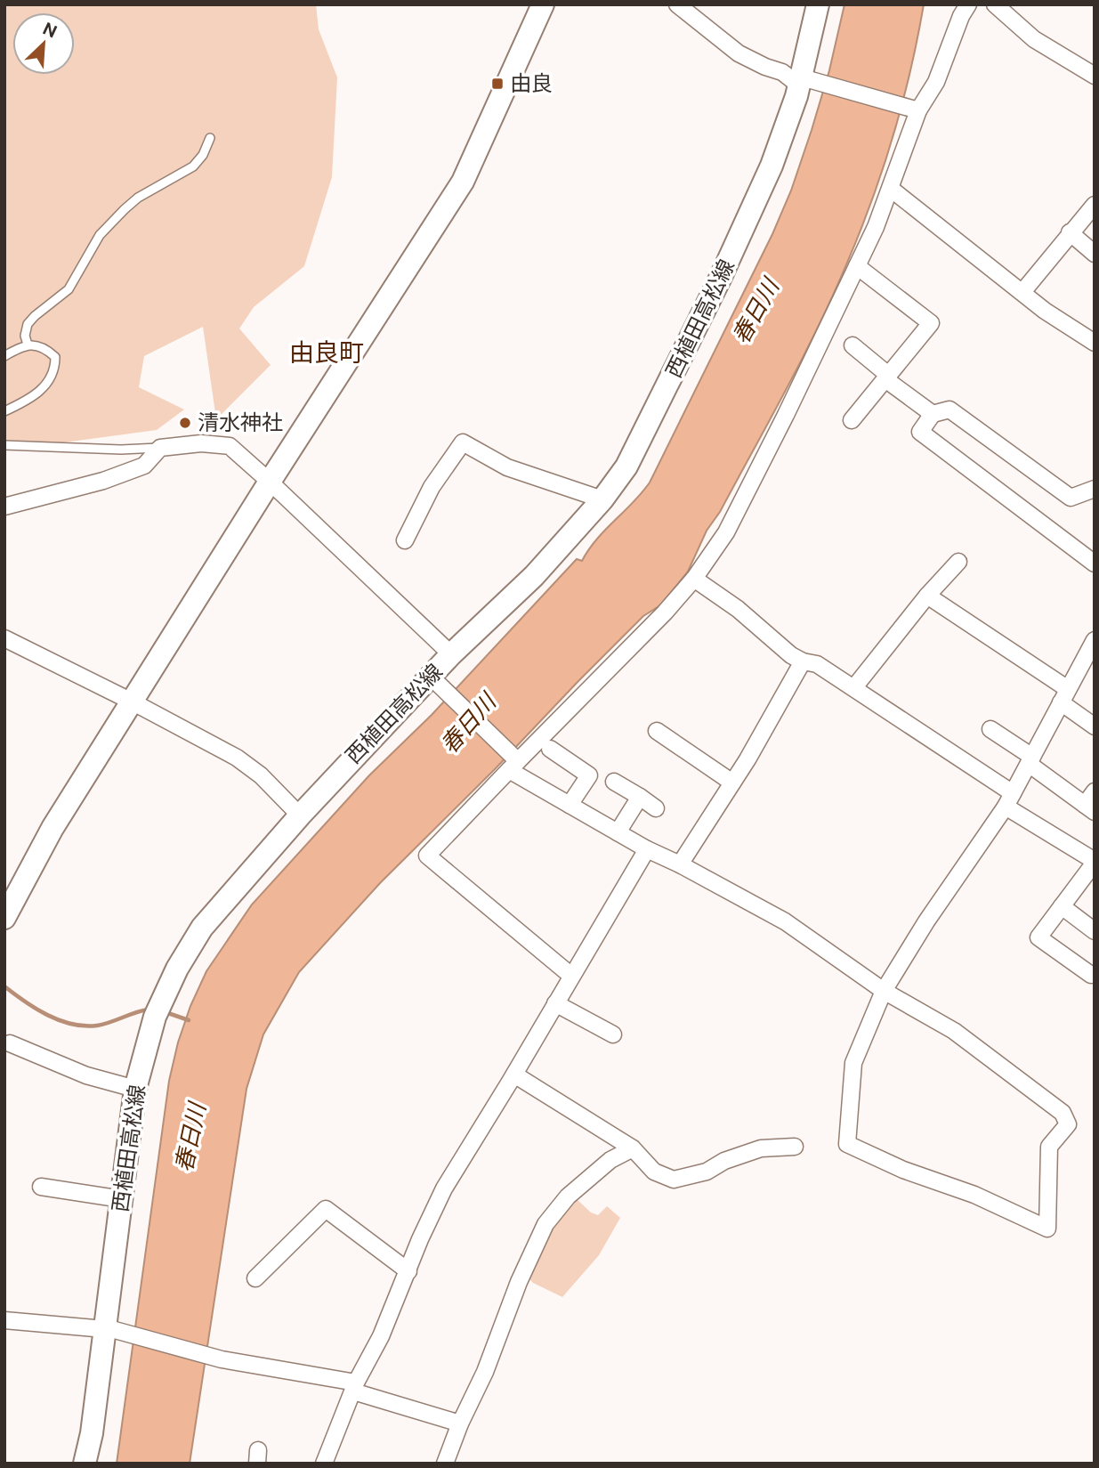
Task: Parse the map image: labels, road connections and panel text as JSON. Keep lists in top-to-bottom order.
{
  "streets": {
    "main road": ["西植田高松線"]
  },
  "districts": ["由良町"],
  "water": ["春日川"],
  "places": {
    "transit": ["由良"],
    "other": ["清水神社"]
  },
  "north": "top right"
}
